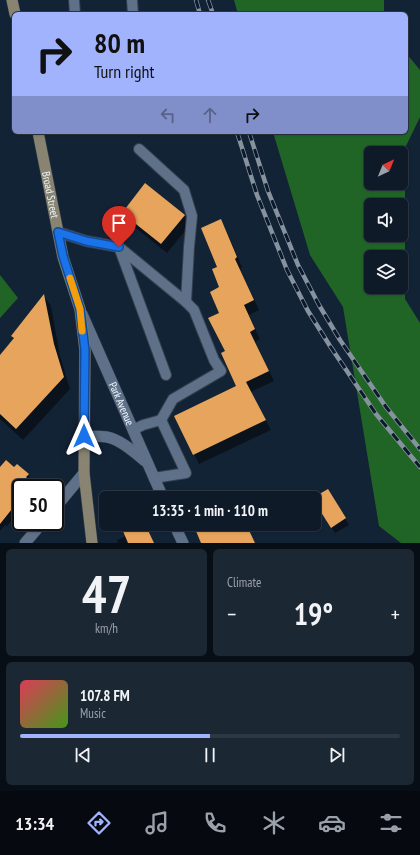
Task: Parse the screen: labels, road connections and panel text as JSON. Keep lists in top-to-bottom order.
{
  "streets": {
    "main road": ["Broad Street"],
    "street": ["Park Avenue"]
  },
  "crossings": [
    ["Broad Street", "Park Avenue"]
  ],
  "north": "top right",
  "page": {
    "turn": ["80 m", "Turn right"],
    "limit": "50",
    "trip": "13:35 · 1 min · 110 m",
    "tile": [
      ["47", "km/h"],
      "Climate"
    ],
    "heat": ["−", "19°", "+"],
    "song": ["107.8 FM", "Music"],
    "tabs": "13:34"
  }
}
